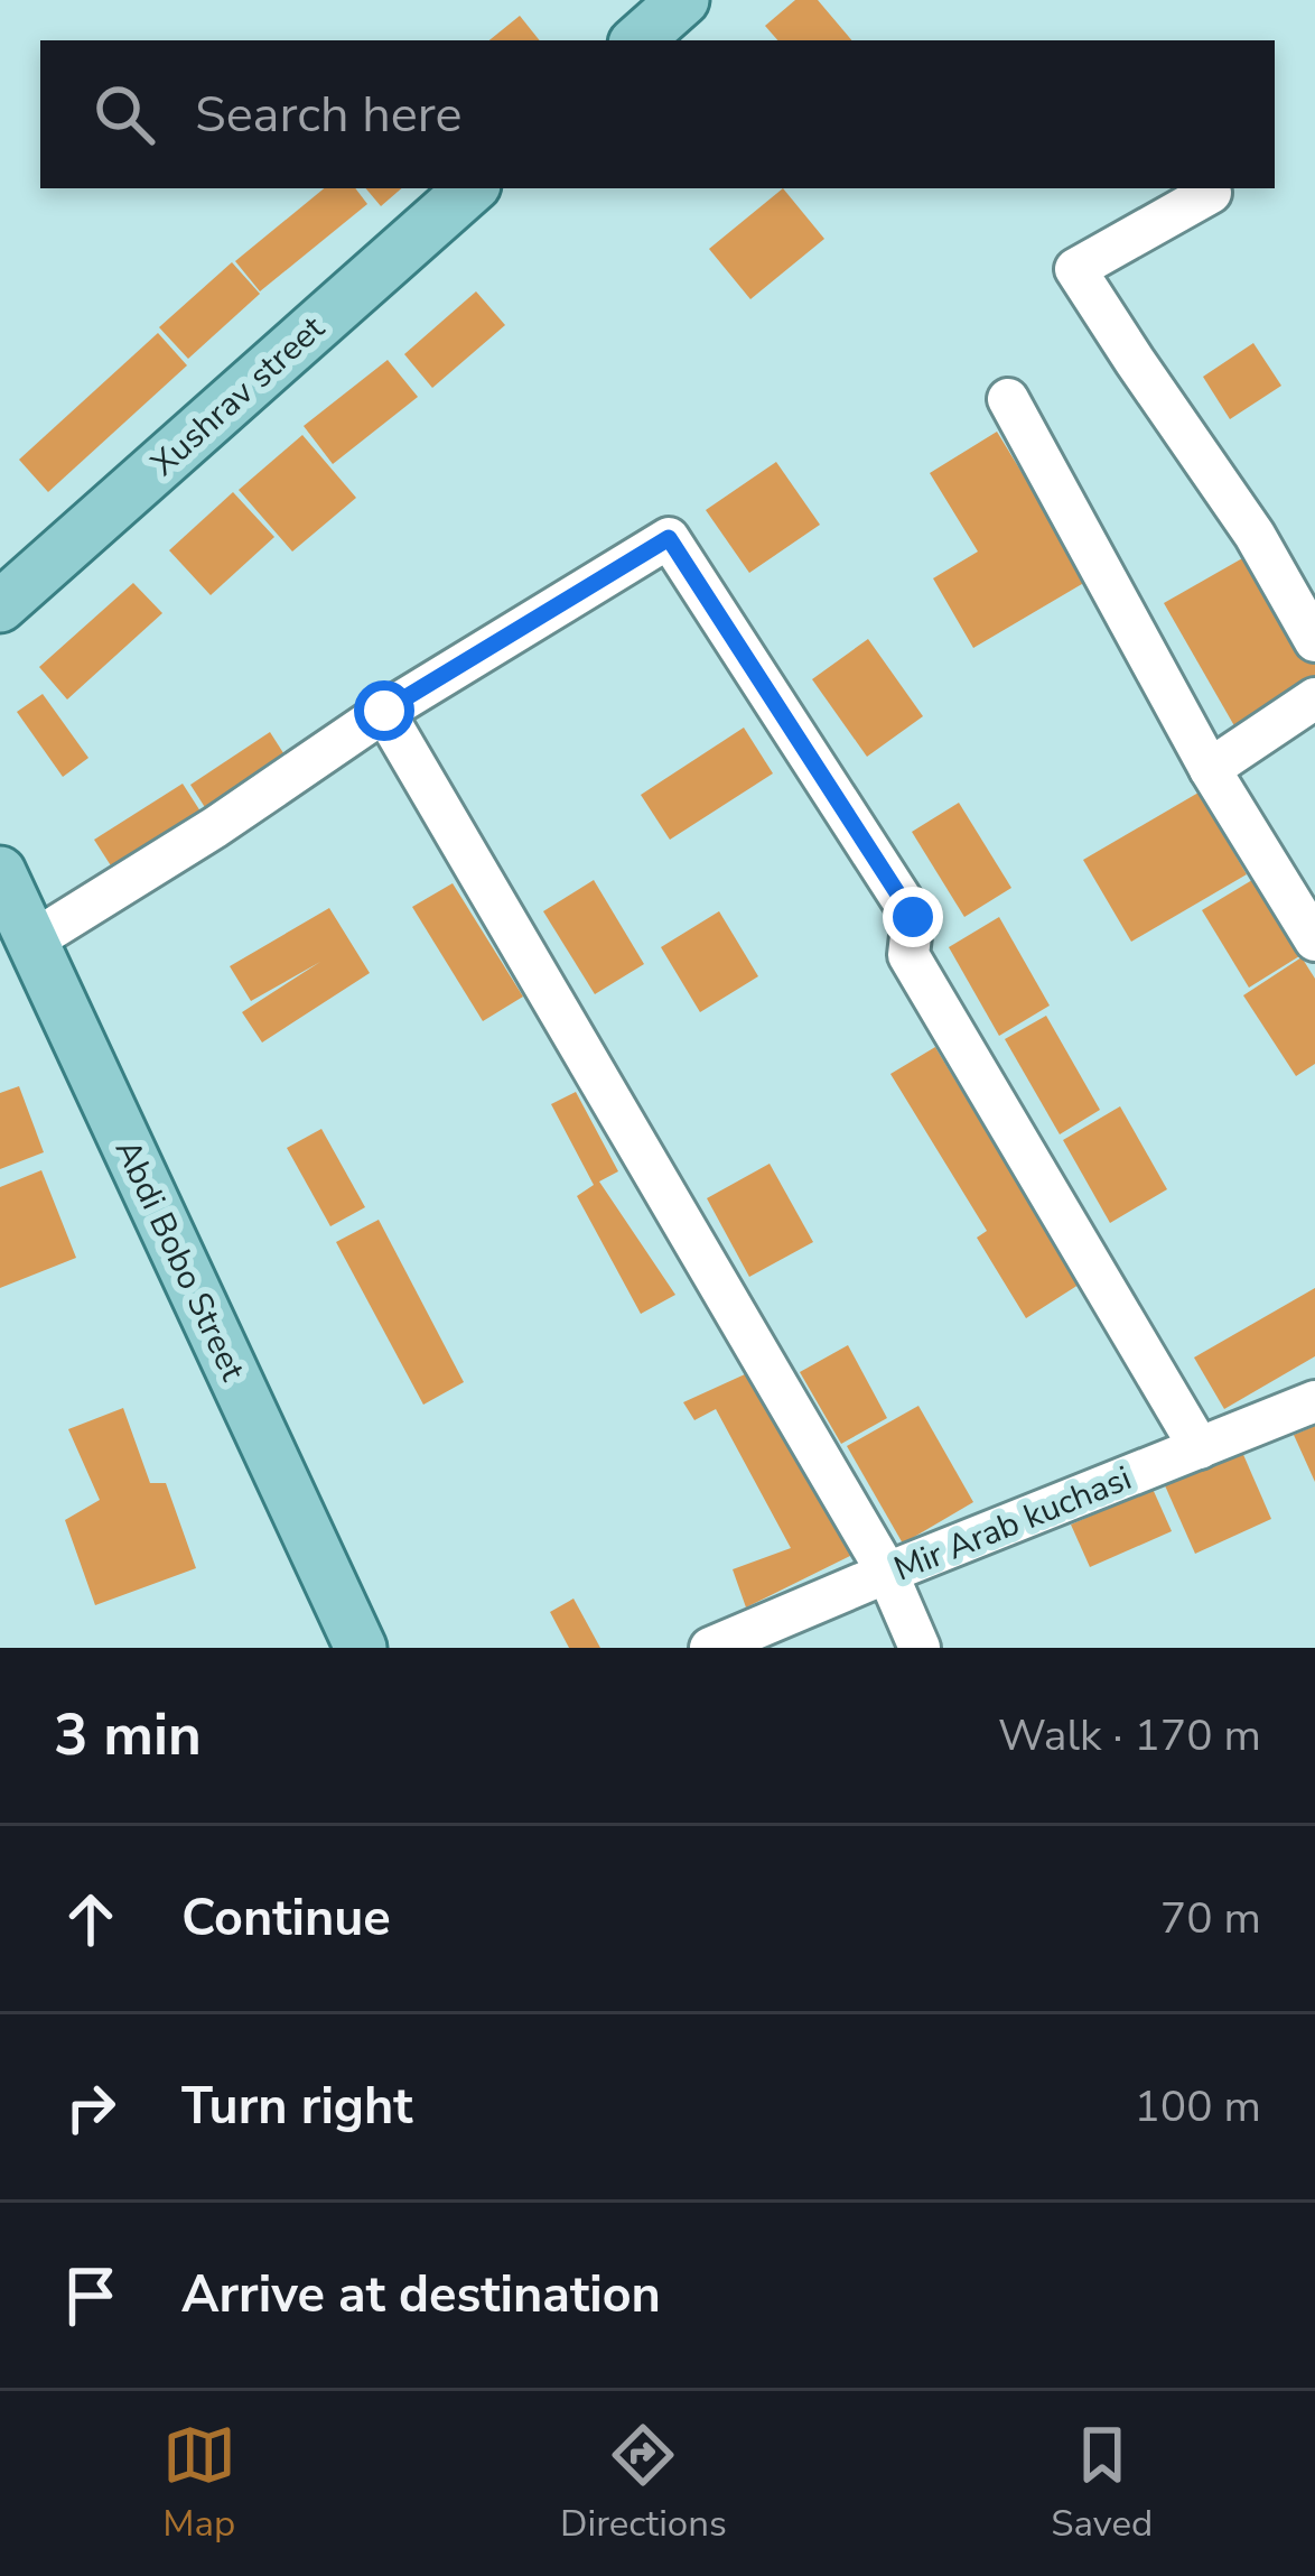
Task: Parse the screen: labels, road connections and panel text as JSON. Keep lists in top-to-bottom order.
{
  "streets": {
    "main road": ["Xushrav street", "Abdi Bobo Street"],
    "street": ["Mir Arab kuchasi"]
  },
  "page": {
    "search": "Search here",
    "heading": ["3 min", "Walk · 170 m"],
    "list": [
      ["Continue", "70 m"],
      ["Turn right", "100 m"],
      "Arrive at destination"
    ],
    "nav": ["Map", "Directions", "Saved"]
  }
}
